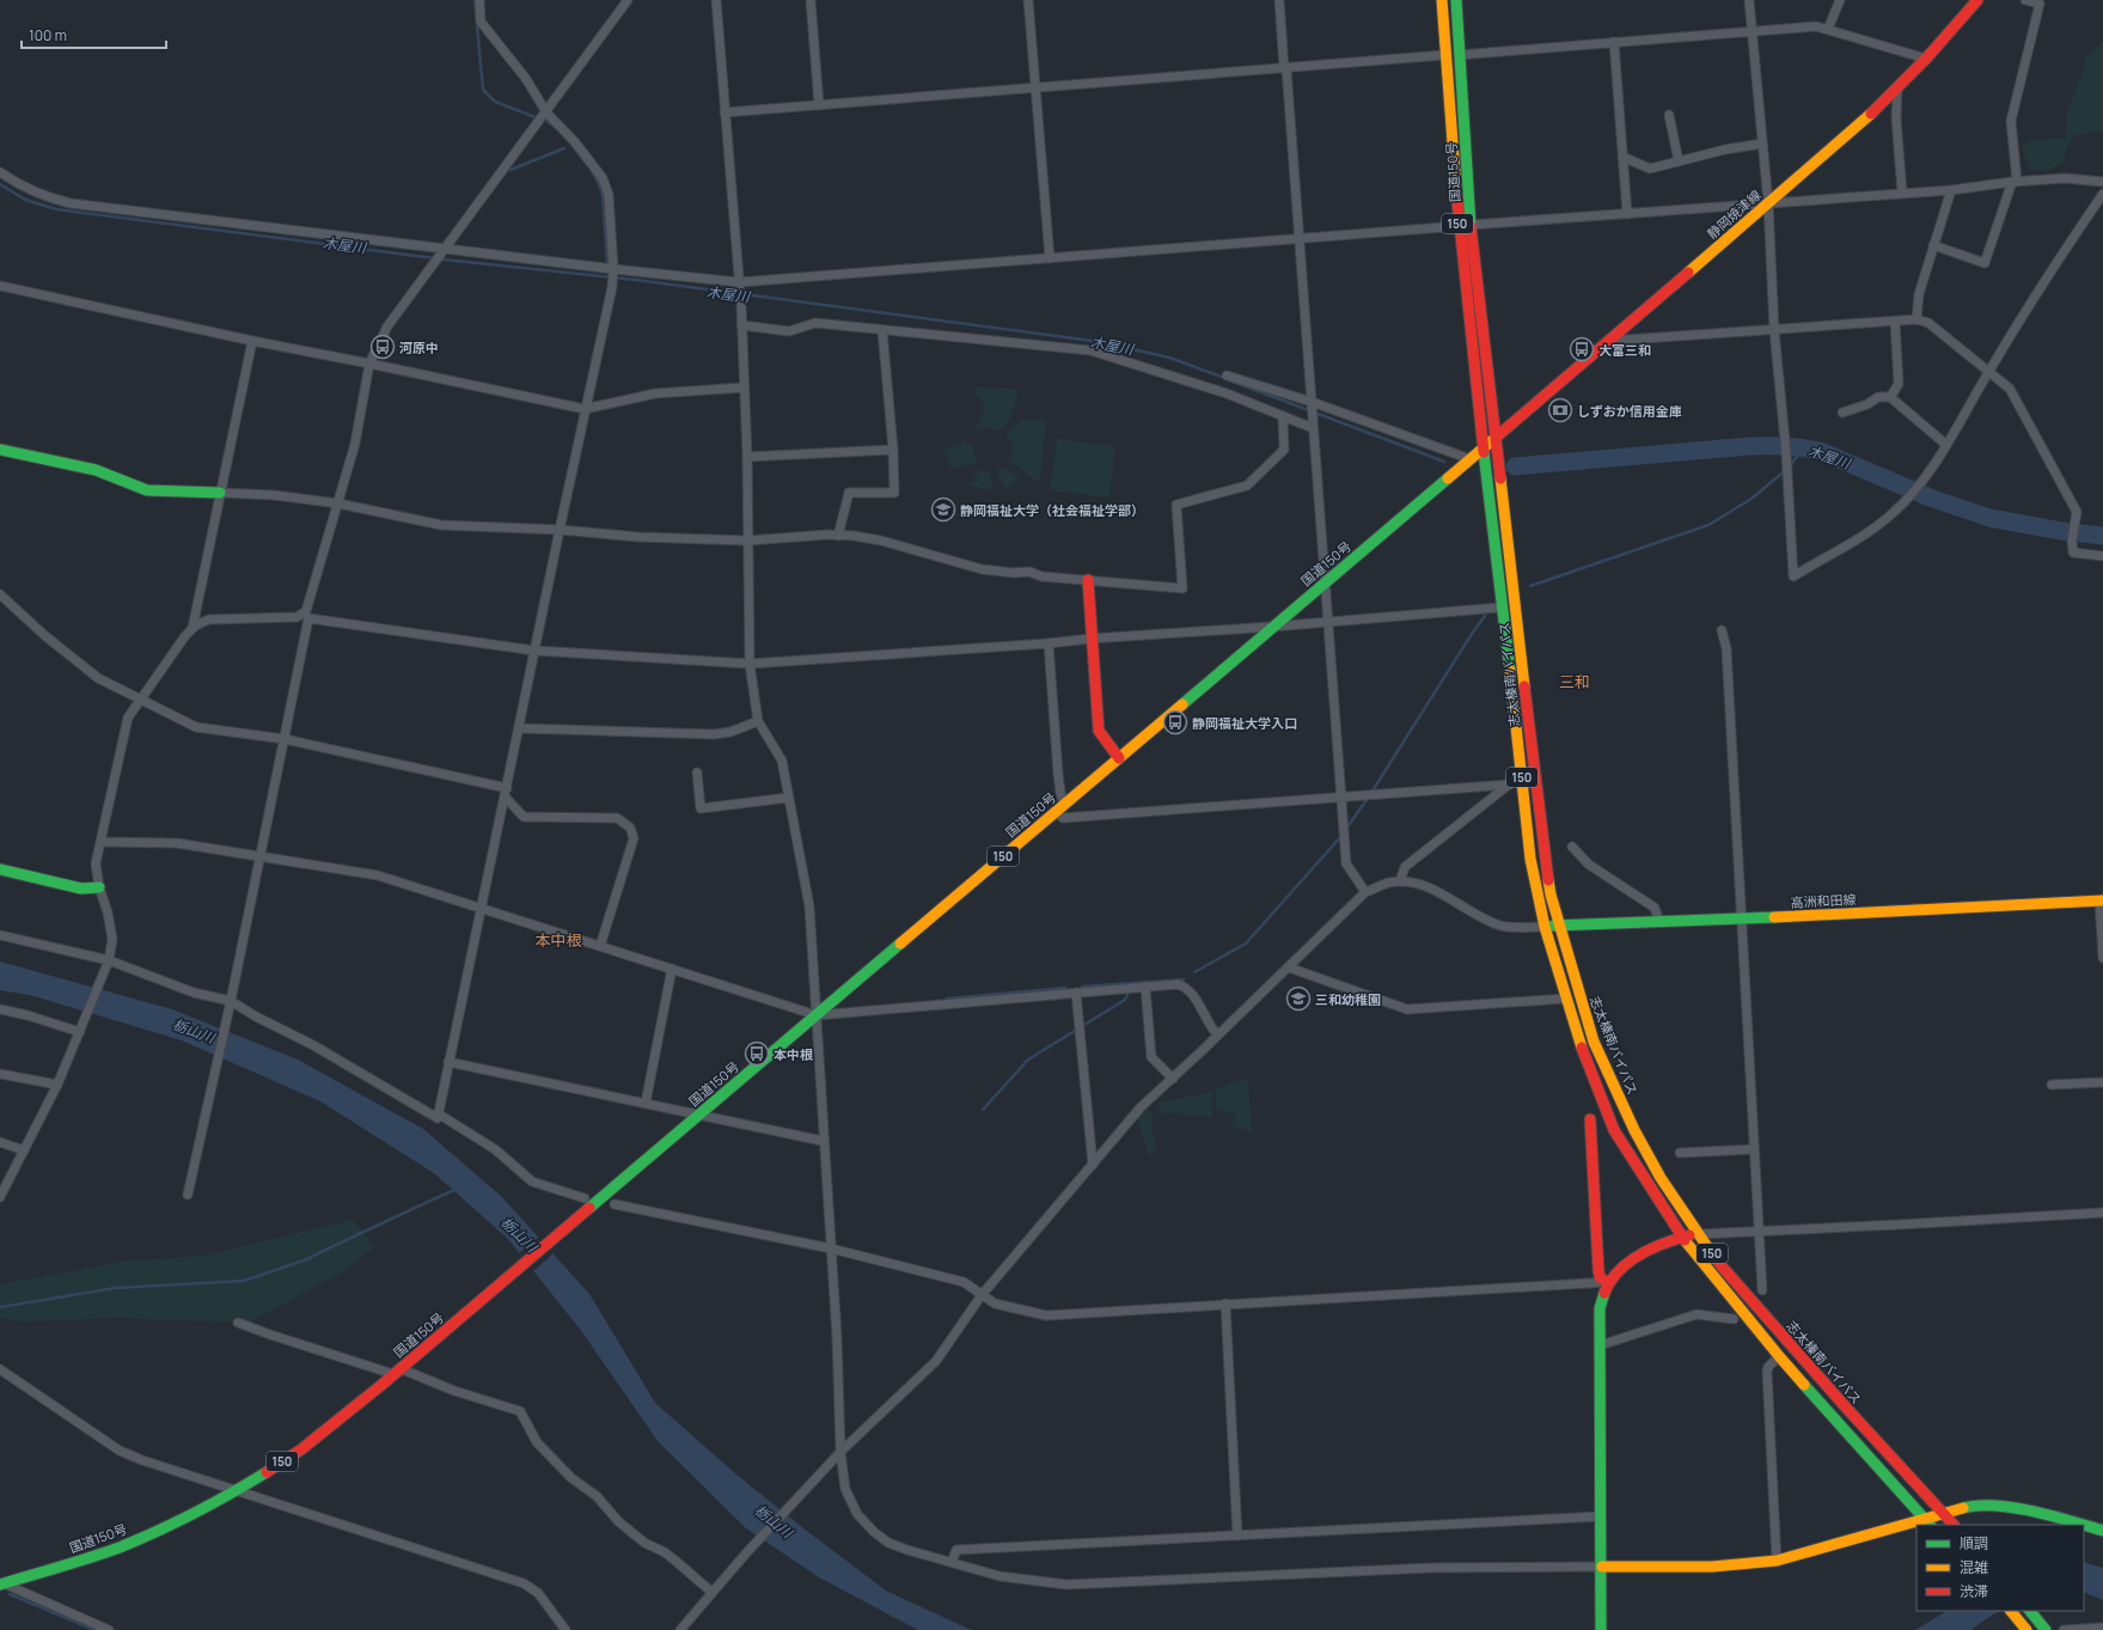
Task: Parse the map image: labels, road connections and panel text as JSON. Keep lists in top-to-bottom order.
{
  "streets": {
    "main road": [
      "国道150号",
      "静岡焼津線",
      "150",
      "志太榛南バイパス",
      "高洲和田線"
    ]
  },
  "crossings": [
    ["国道150号", "静岡焼津線"],
    ["国道150号", "志太榛南バイパス"],
    ["静岡焼津線", "志太榛南バイパス"],
    ["志太榛南バイパス", "高洲和田線"]
  ],
  "districts": ["三和", "本中根"],
  "water": ["木屋川", "栃山川"],
  "places": {
    "bus stop": [
      "河原中",
      "大富三和",
      "静岡福祉大学入口",
      "本中根"
    ],
    "bank": ["しずおか信用金庫"],
    "school or university": ["静岡福祉大学（社会福祉学部）", "三和幼稚園"]
  },
  "legend": ["順調", "混雑", "渋滞"],
  "scale_bar": "100 m"
}
